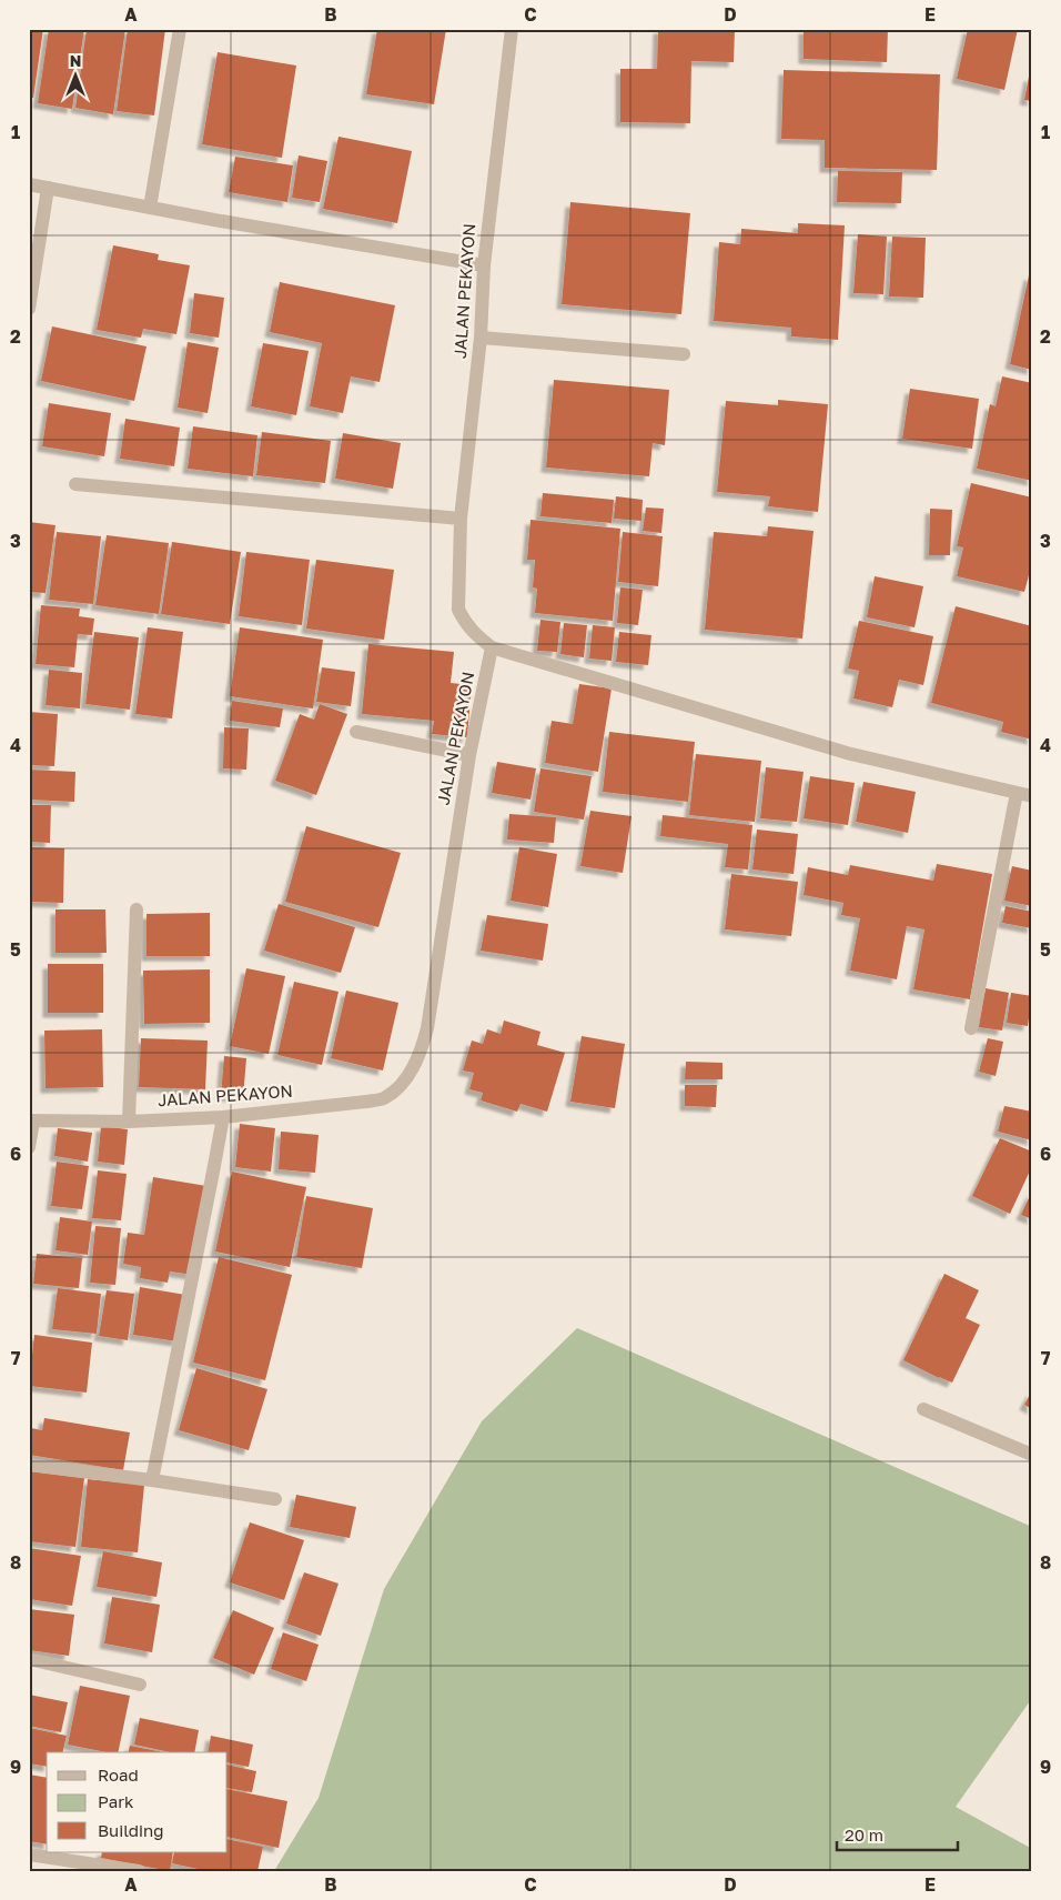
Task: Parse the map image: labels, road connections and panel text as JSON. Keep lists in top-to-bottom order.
{
  "streets": {
    "street": ["JALAN PEKAYON"]
  },
  "legend": ["Road", "Park", "Building"],
  "scale_bar": "20 m",
  "north": "top",
  "grid": {
    "columns": [
      "A",
      "B",
      "C",
      "D",
      "E"
    ],
    "rows": [
      "1",
      "2",
      "3",
      "4",
      "5",
      "6",
      "7",
      "8",
      "9"
    ]
  }
}
